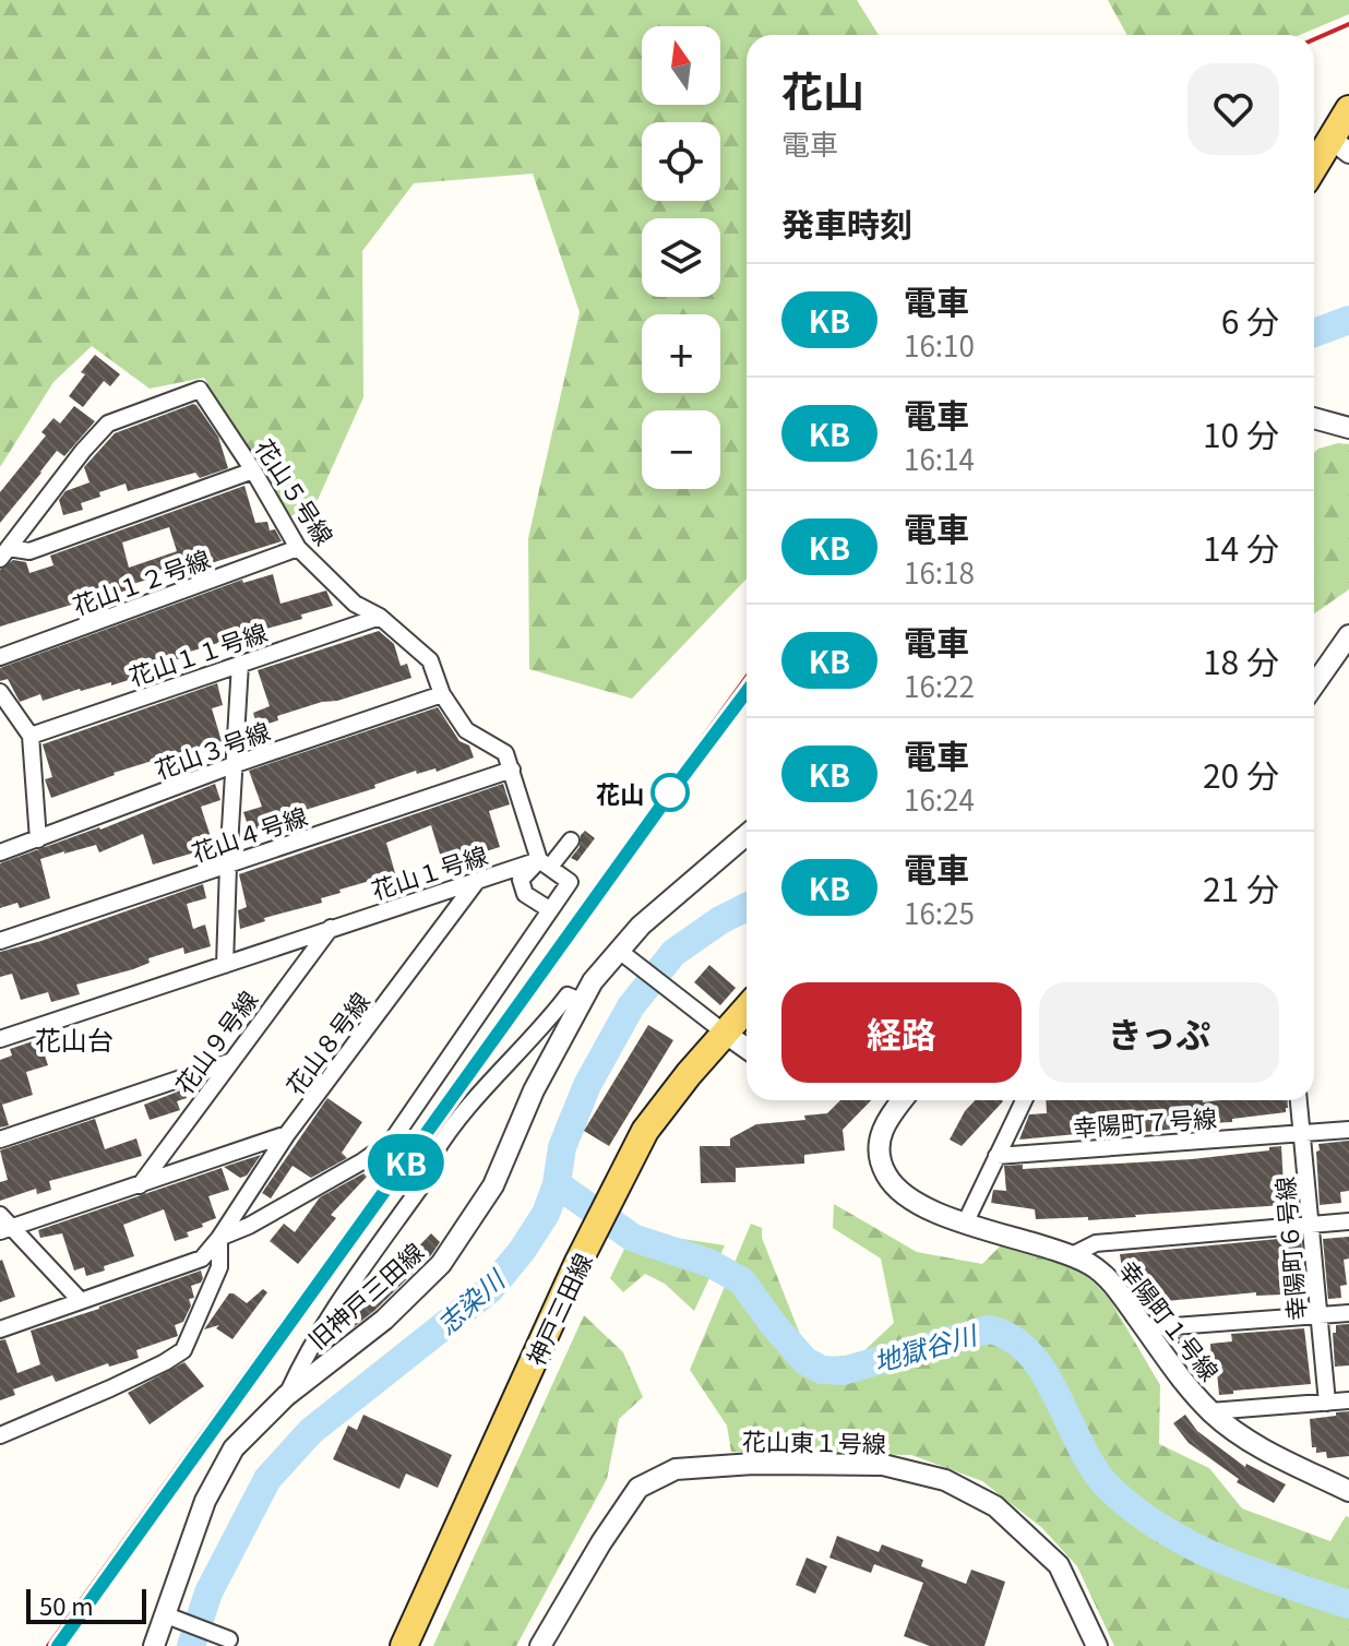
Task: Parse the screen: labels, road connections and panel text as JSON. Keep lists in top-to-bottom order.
{
  "streets": {
    "main road": ["神戸三田線"],
    "street": [
      "花山５号線",
      "花山１２号線",
      "花山１１号線",
      "花山３号線",
      "花山４号線",
      "花山１号線",
      "花山９号線",
      "花山８号線",
      "幸陽町７号線",
      "幸陽町６号線",
      "旧神戸三田線",
      "幸陽町１号線",
      "花山東１号線"
    ]
  },
  "crossings": [
    ["花山５号線", "花山１２号線"],
    ["花山５号線", "花山１１号線"],
    ["花山５号線", "花山３号線"],
    ["花山５号線", "花山４号線"],
    ["花山５号線", "花山１号線"],
    ["花山１号線", "花山９号線"],
    ["花山１号線", "花山８号線"],
    ["幸陽町７号線", "幸陽町６号線"]
  ],
  "districts": ["花山台"],
  "water": ["志染川", "地獄谷川"],
  "places": ["花山"],
  "scale_bar": "50 m",
  "north": "top",
  "page": {
    "on_map": "KB",
    "map_buttons": ["+", "−"],
    "heading": [
      ["花山", "電車"],
      "発車時刻"
    ],
    "list": [
      {
        "mark": "KB",
        "name": "電車",
        "note": "16:10",
        "value": "6 分"
      },
      {
        "mark": "KB",
        "name": "電車",
        "note": "16:14",
        "value": "10 分"
      },
      {
        "mark": "KB",
        "name": "電車",
        "note": "16:18",
        "value": "14 分"
      },
      {
        "mark": "KB",
        "name": "電車",
        "note": "16:22",
        "value": "18 分"
      },
      {
        "mark": "KB",
        "name": "電車",
        "note": "16:24",
        "value": "20 分"
      },
      {
        "mark": "KB",
        "name": "電車",
        "note": "16:25",
        "value": "21 分"
      }
    ],
    "buttons": ["経路", "きっぷ"],
    "scale": "50 m"
  }
}
